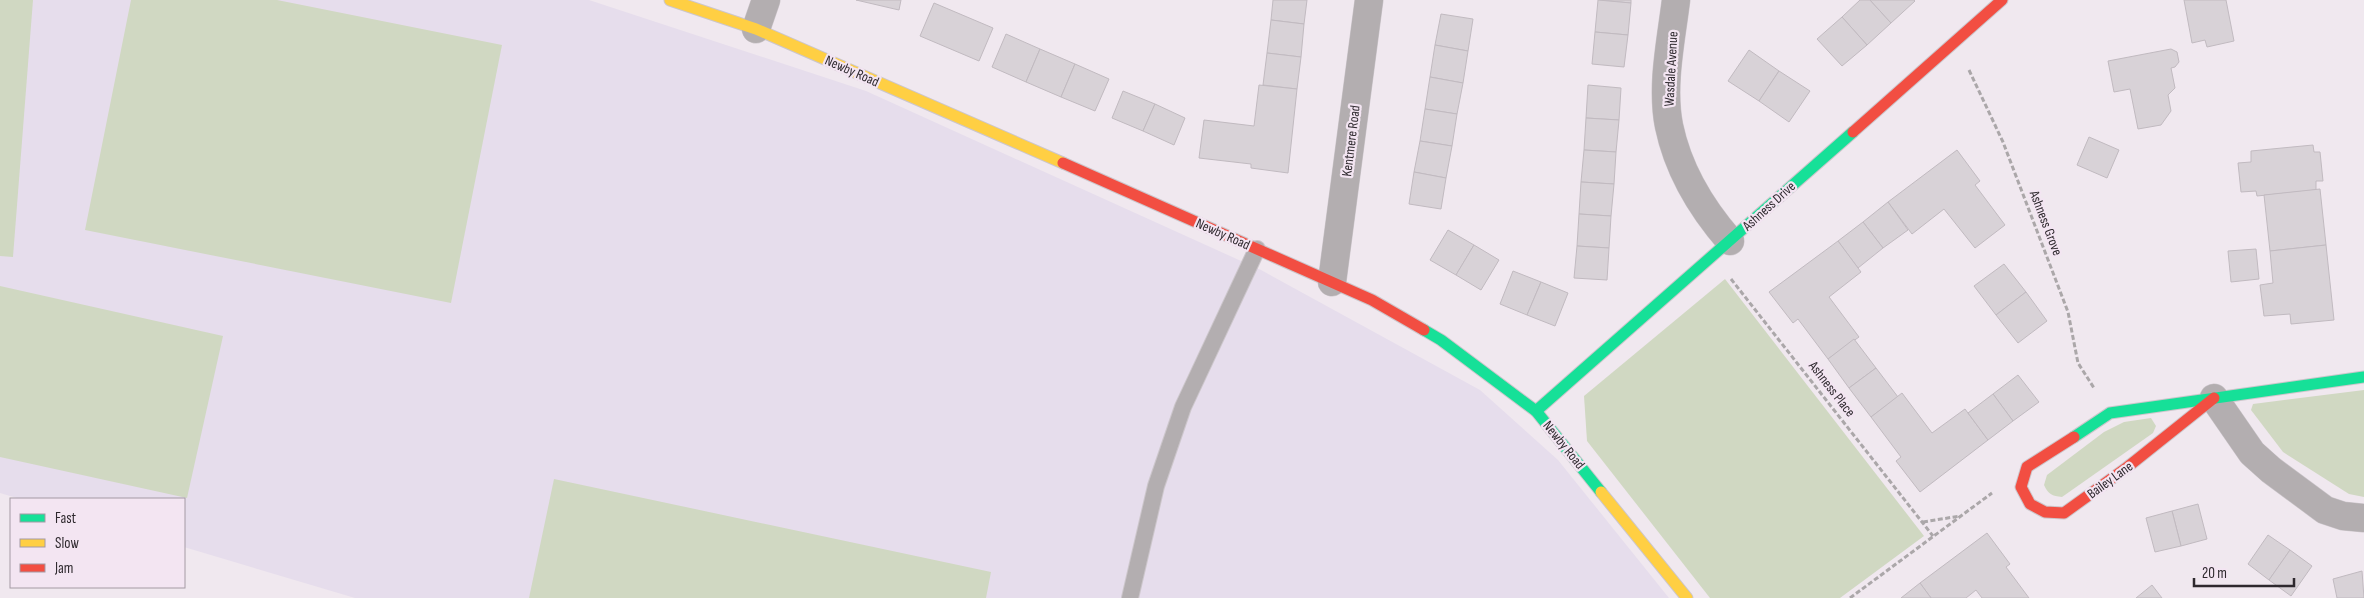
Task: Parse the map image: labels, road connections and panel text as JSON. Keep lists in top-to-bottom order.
{
  "streets": {
    "street": [
      "Wasdale Avenue",
      "Newby Road",
      "Kentmere Road",
      "Ashness Drive",
      "Bailey Lane"
    ],
    "path": ["Ashness Grove", "Ashness Place"]
  },
  "crossings": [
    ["Wasdale Avenue", "Ashness Drive"],
    ["Wasdale Avenue", "Ashness Place"],
    ["Newby Road", "Kentmere Road"],
    ["Newby Road", "Ashness Drive"],
    ["Ashness Drive", "Ashness Grove"],
    ["Ashness Drive", "Ashness Place"]
  ],
  "legend": ["Fast", "Slow", "Jam"],
  "scale_bar": "20 m"
}
